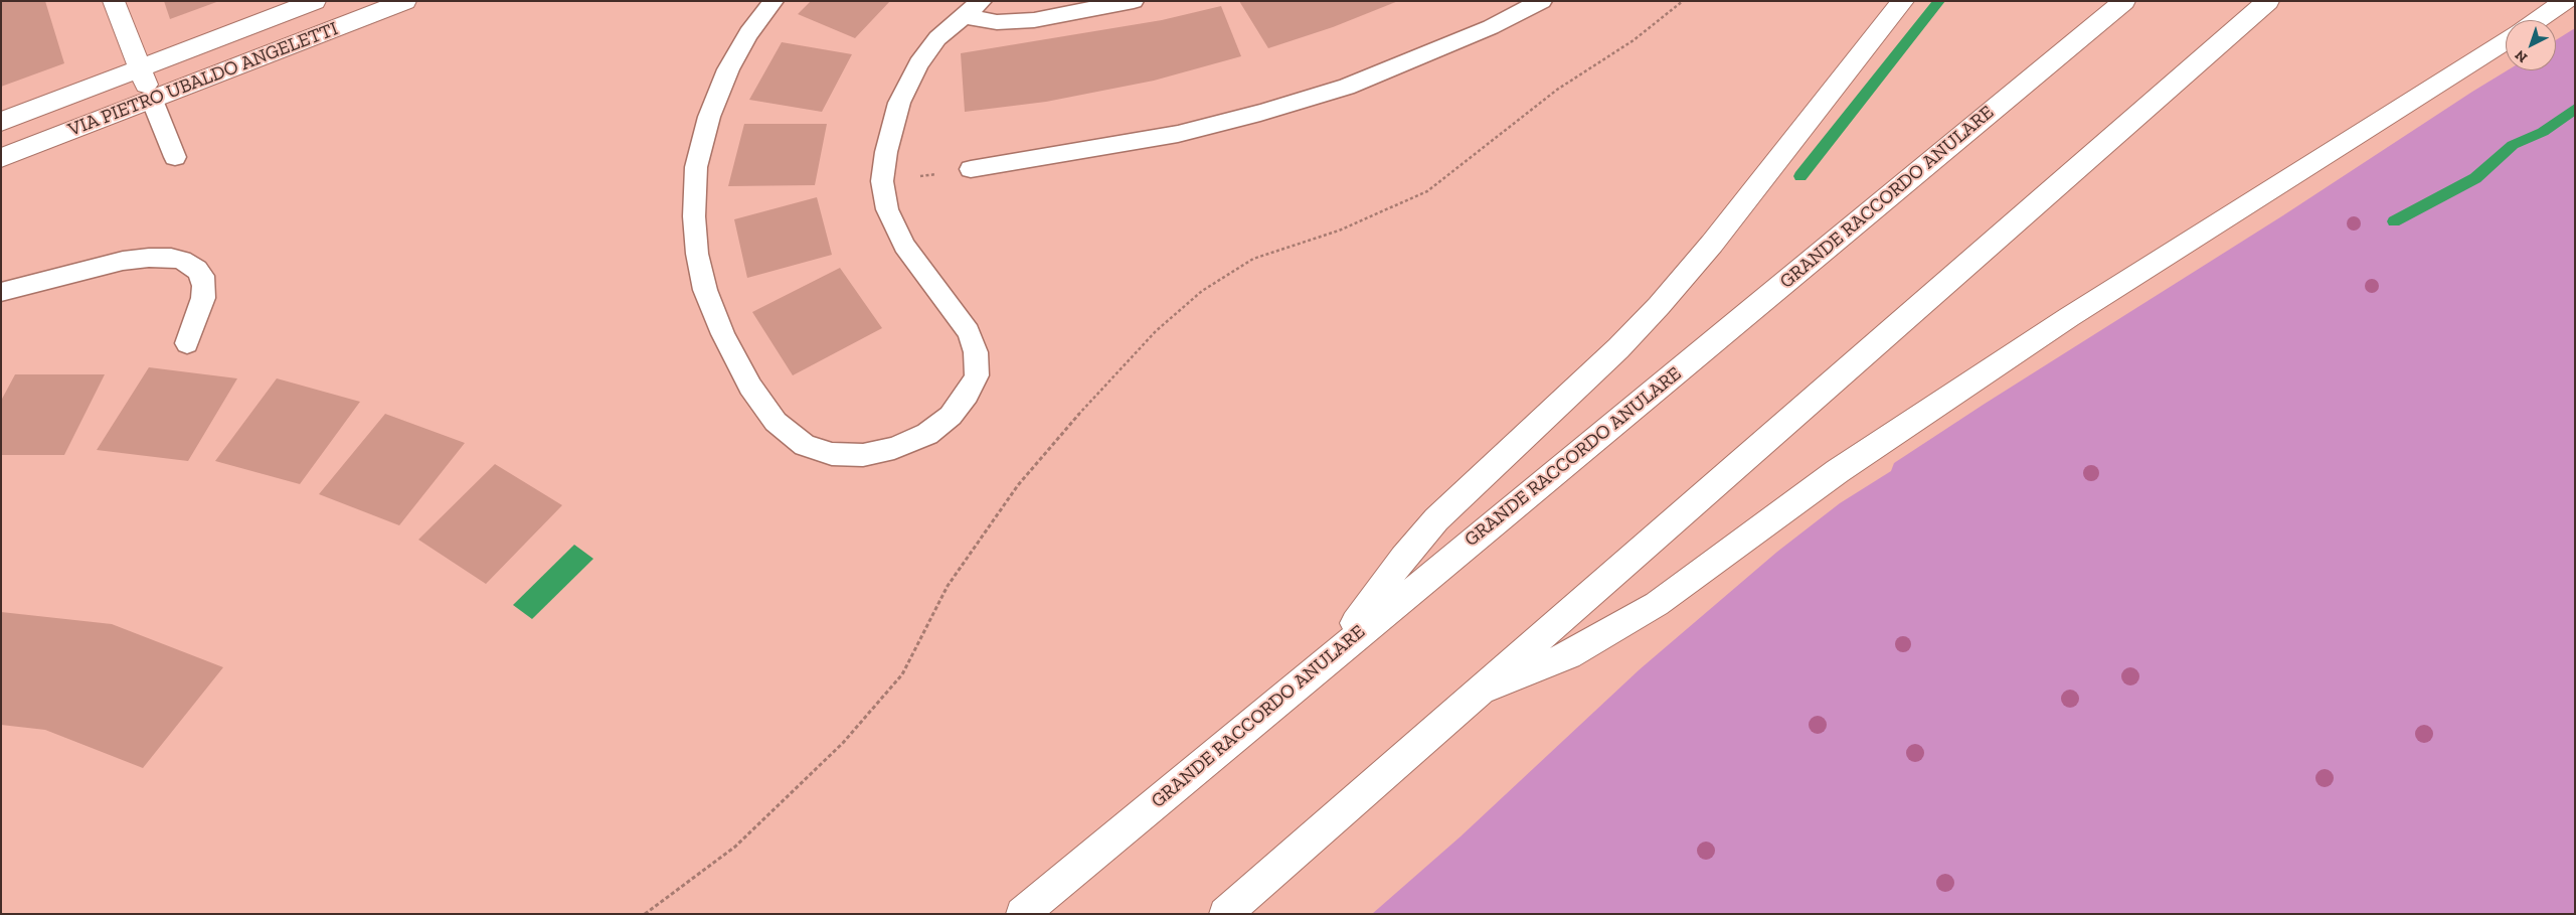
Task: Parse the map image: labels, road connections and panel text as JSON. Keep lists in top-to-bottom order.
{
  "streets": {
    "main road": ["VIA PIETRO UBALDO ANGELETTI", "GRANDE RACCORDO ANULARE"]
  },
  "north": "bottom left"
}
